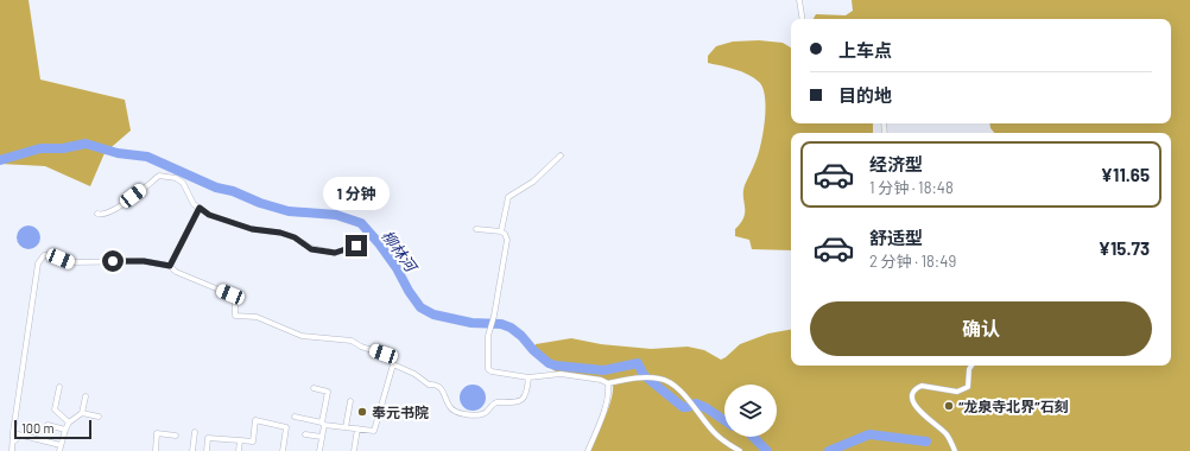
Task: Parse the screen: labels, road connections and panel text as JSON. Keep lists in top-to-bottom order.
{
  "water": ["柳林河"],
  "places": ["“龙泉寺北界”石刻", "奉元书院"],
  "scale_bar": "100 m",
  "page": {
    "banner": ["上车点", "目的地"],
    "list": [
      {
        "name": "经济型",
        "note": "1 分钟 · 18:48",
        "value": "¥11.65"
      },
      {
        "name": "舒适型",
        "note": "2 分钟 · 18:49",
        "value": "¥15.73"
      }
    ],
    "bubble": "1 分钟",
    "buttons": "确认",
    "scale": "100 m"
  }
}
